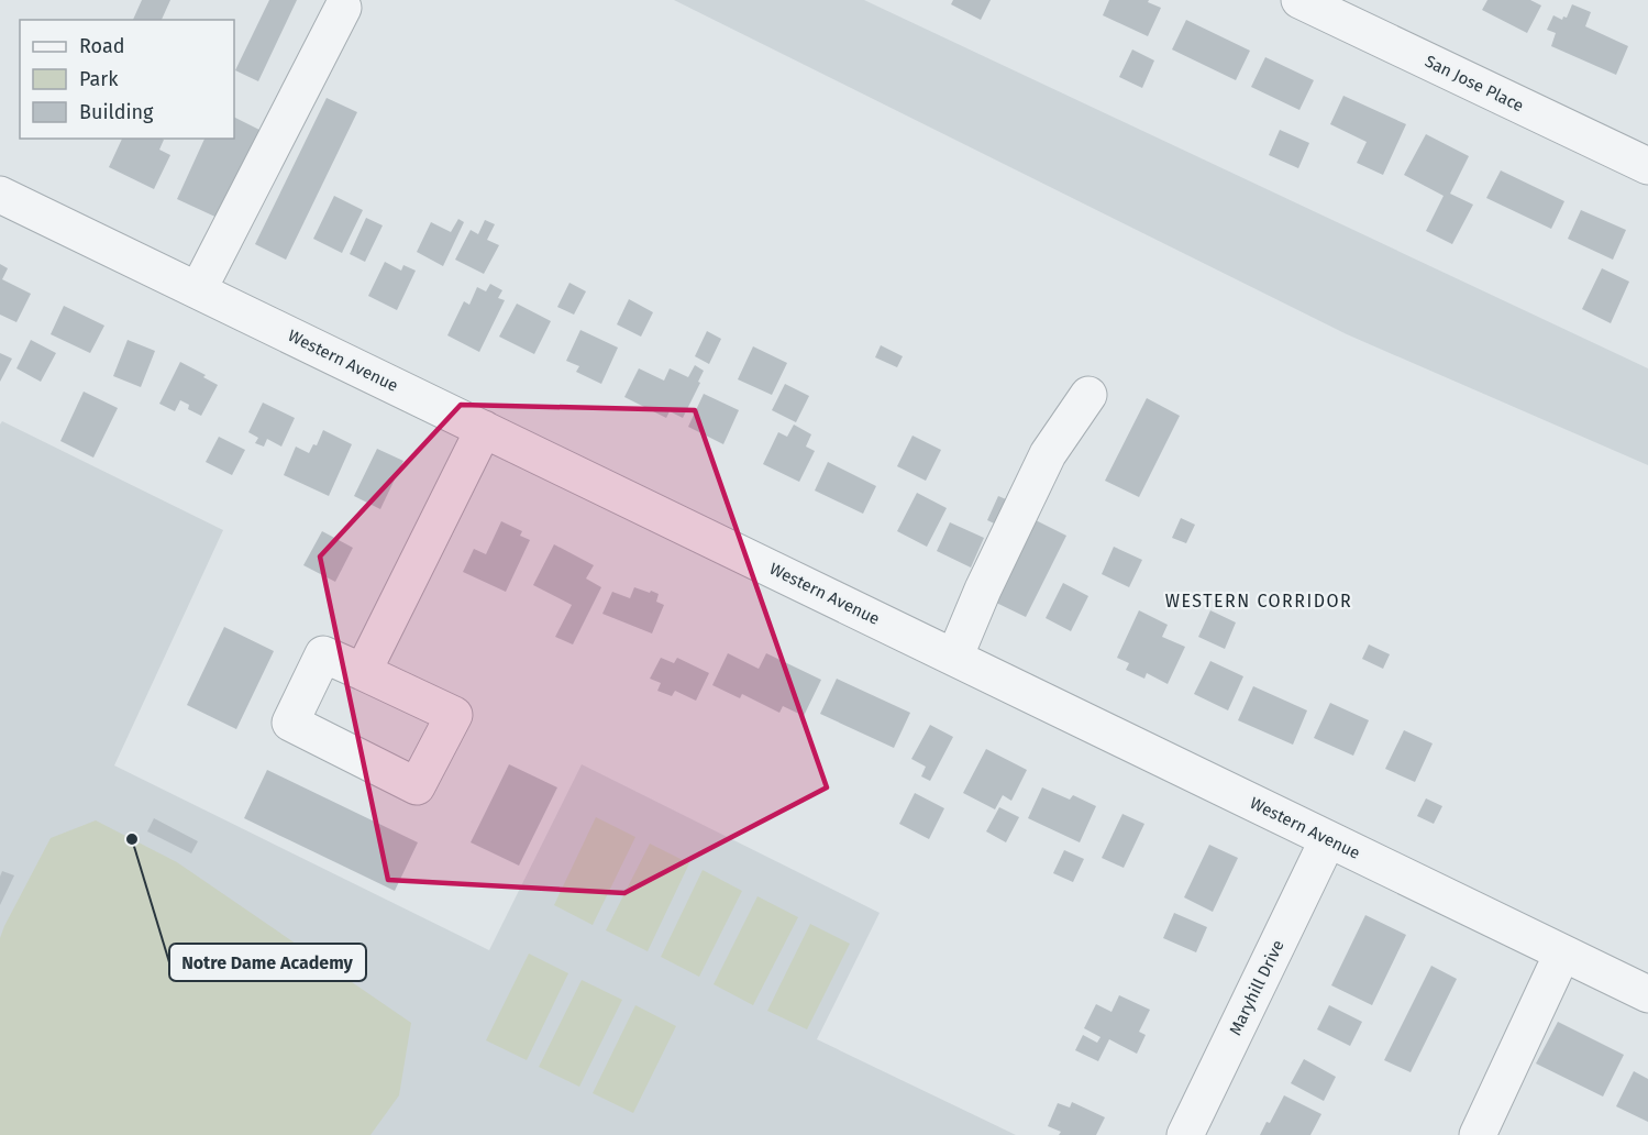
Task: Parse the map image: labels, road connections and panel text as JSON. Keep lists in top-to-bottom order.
{
  "streets": {
    "street": ["San Jose Place", "Western Avenue", "Maryhill Drive"]
  },
  "crossings": [
    ["Western Avenue", "Maryhill Drive"]
  ],
  "districts": ["WESTERN CORRIDOR"],
  "places": ["Notre Dame Academy"],
  "legend": ["Road", "Park", "Building"]
}
